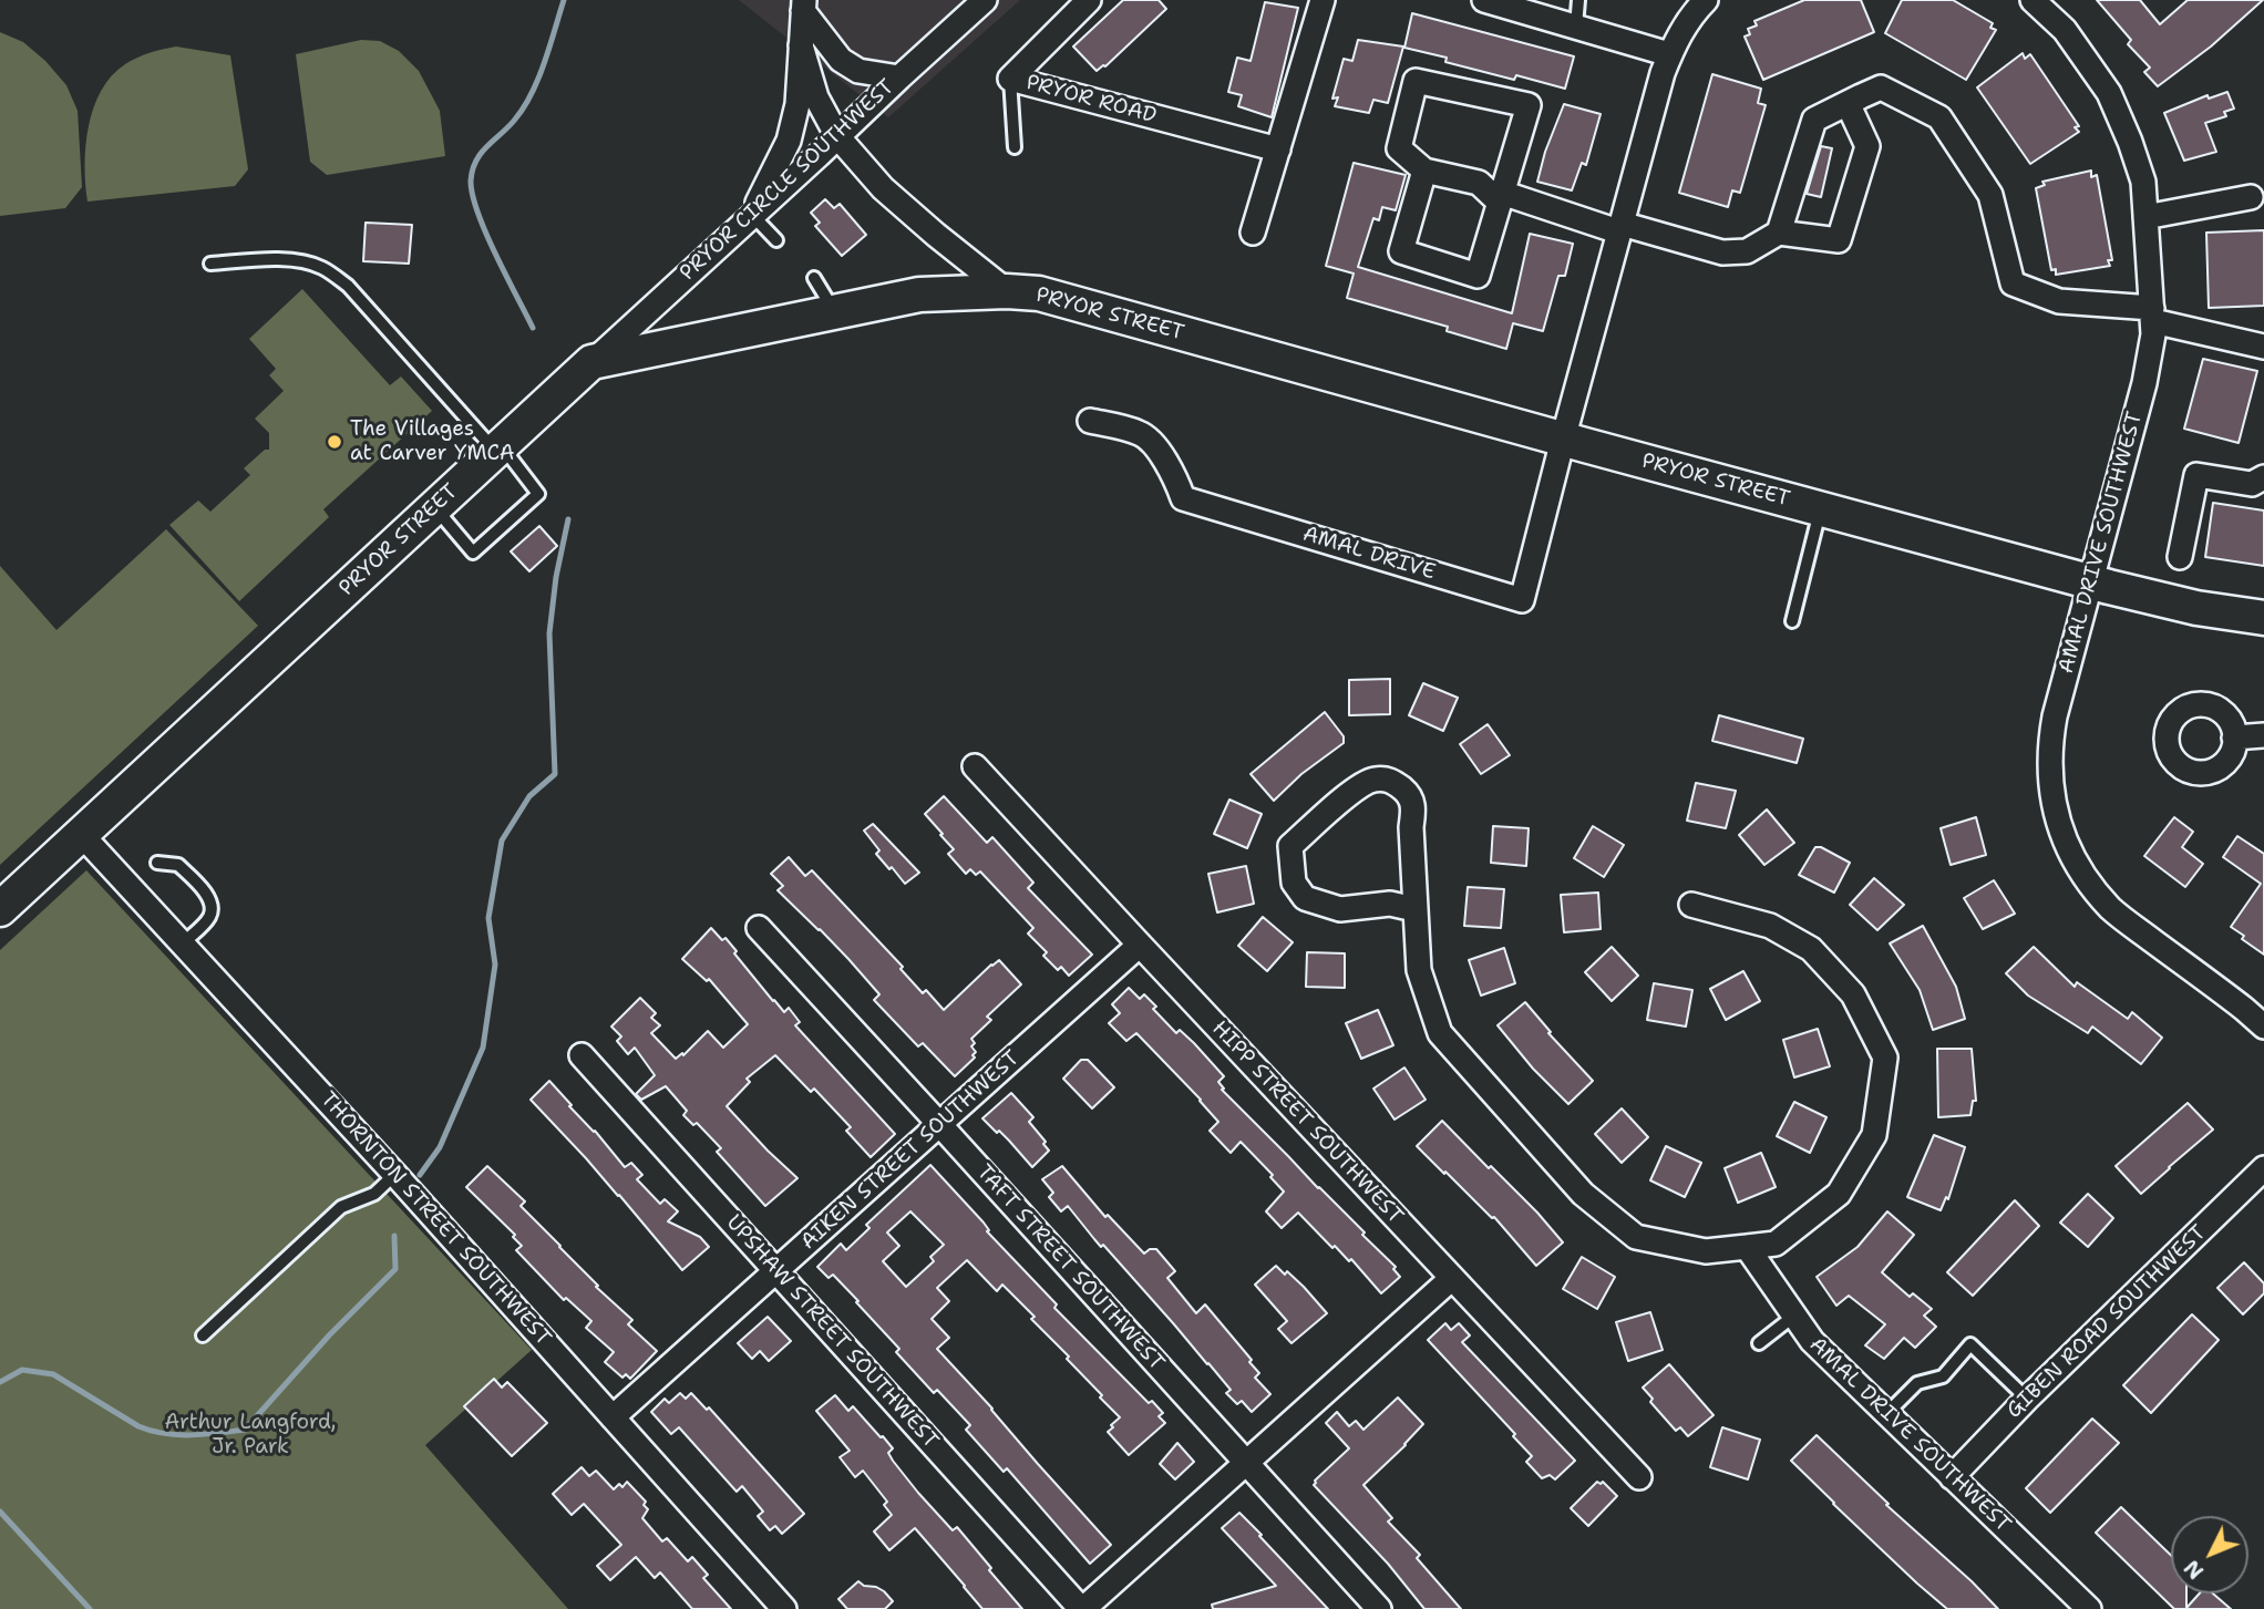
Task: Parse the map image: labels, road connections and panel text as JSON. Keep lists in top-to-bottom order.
{
  "streets": {
    "main road": ["PRYOR STREET"],
    "street": [
      "PRYOR ROAD",
      "PRYOR CIRCLE SOUTHWEST",
      "AMAL DRIVE SOUTHWEST",
      "AMAL DRIVE",
      "HIPP STREET SOUTHWEST",
      "AIKEN STREET SOUTHWEST",
      "THORNTON STREET SOUTHWEST",
      "TAFT STREET SOUTHWEST",
      "GIBEN ROAD SOUTHWEST",
      "UPSHAW STREET SOUTHWEST"
    ]
  },
  "crossings": [
    ["PRYOR CIRCLE SOUTHWEST", "PRYOR STREET"],
    ["PRYOR STREET", "AMAL DRIVE SOUTHWEST"],
    ["PRYOR STREET", "AMAL DRIVE"],
    ["PRYOR STREET", "THORNTON STREET SOUTHWEST"],
    ["AMAL DRIVE SOUTHWEST", "GIBEN ROAD SOUTHWEST"],
    ["HIPP STREET SOUTHWEST", "AIKEN STREET SOUTHWEST"],
    ["AIKEN STREET SOUTHWEST", "THORNTON STREET SOUTHWEST"],
    ["AIKEN STREET SOUTHWEST", "TAFT STREET SOUTHWEST"],
    ["AIKEN STREET SOUTHWEST", "UPSHAW STREET SOUTHWEST"]
  ],
  "parks": ["Arthur Langford, Jr. Park"],
  "places": ["The Villages at Carver YMCA"],
  "north": "bottom left"
}
